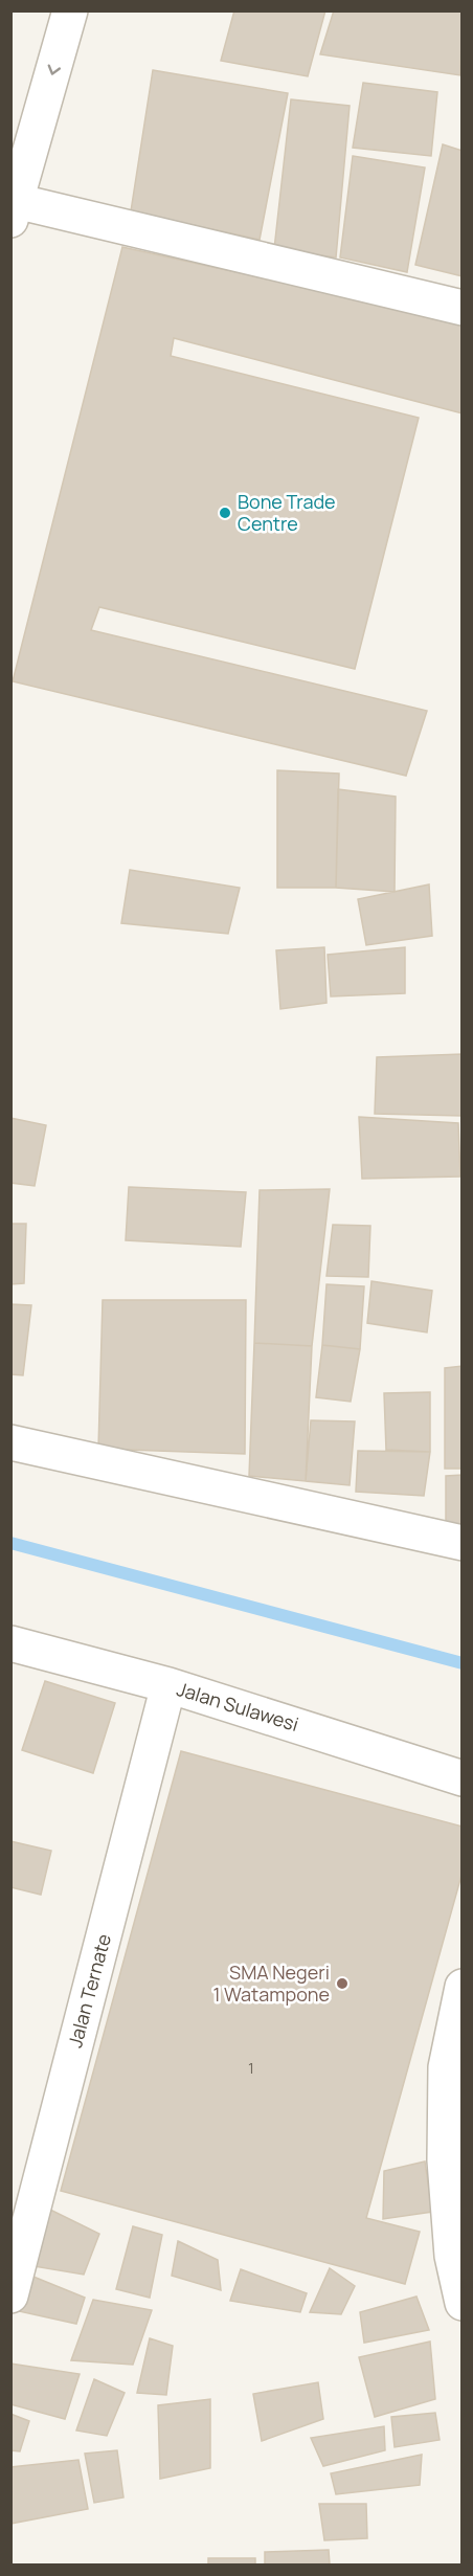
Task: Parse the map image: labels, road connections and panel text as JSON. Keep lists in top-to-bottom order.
{
  "streets": {
    "street": ["Jalan Sulawesi", "Jalan Ternate"]
  },
  "crossings": [
    ["Jalan Sulawesi", "Jalan Ternate"]
  ],
  "places": ["Bone Trade Centre", "SMA Negeri 1 Watampone"],
  "house_numbers": ["1"]
}
